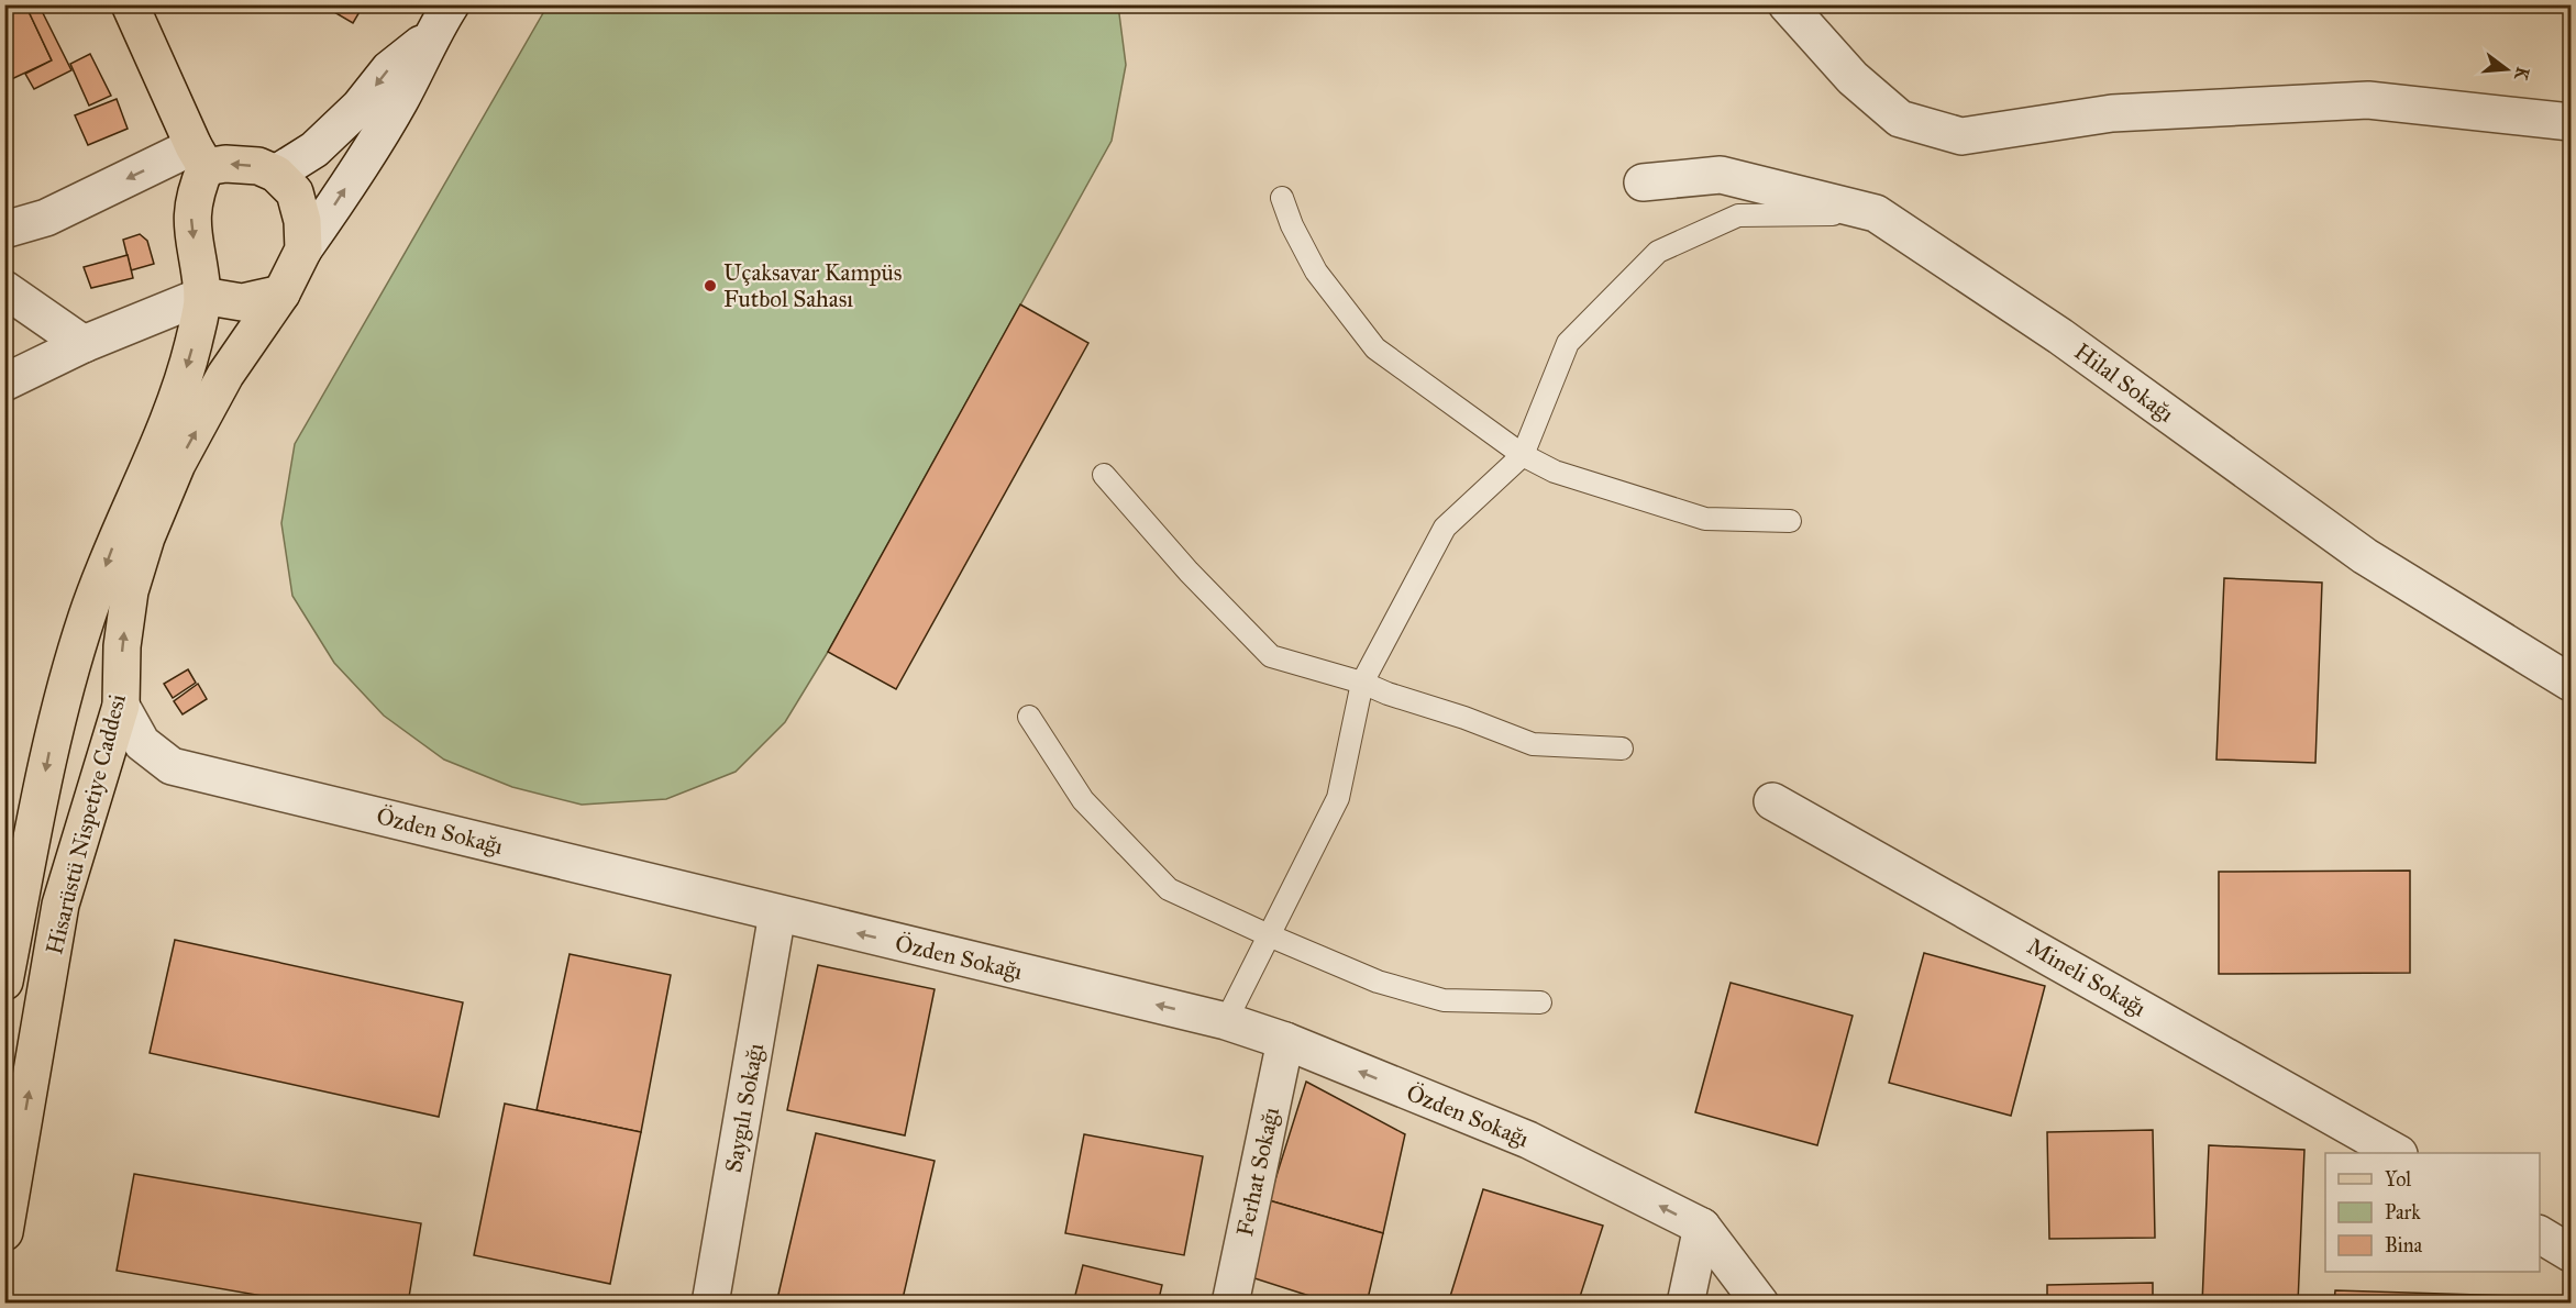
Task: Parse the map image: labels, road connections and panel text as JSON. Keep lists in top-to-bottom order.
{
  "streets": {
    "main road": ["Hisarüstü Nispetiye Caddesi"],
    "street": [
      "Hilal Sokağı",
      "Özden Sokağı",
      "Mineli Sokağı",
      "Saygılı Sokağı",
      "Ferhat Sokağı"
    ]
  },
  "crossings": [
    ["Hisarüstü Nispetiye Caddesi", "Özden Sokağı"],
    ["Özden Sokağı", "Saygılı Sokağı"],
    ["Özden Sokağı", "Ferhat Sokağı"]
  ],
  "one_way": ["Özden Sokağı"],
  "places": ["Uçaksavar Kampüs Futbol Sahası"],
  "legend": ["Yol", "Park", "Bina"],
  "north": "right"
}
